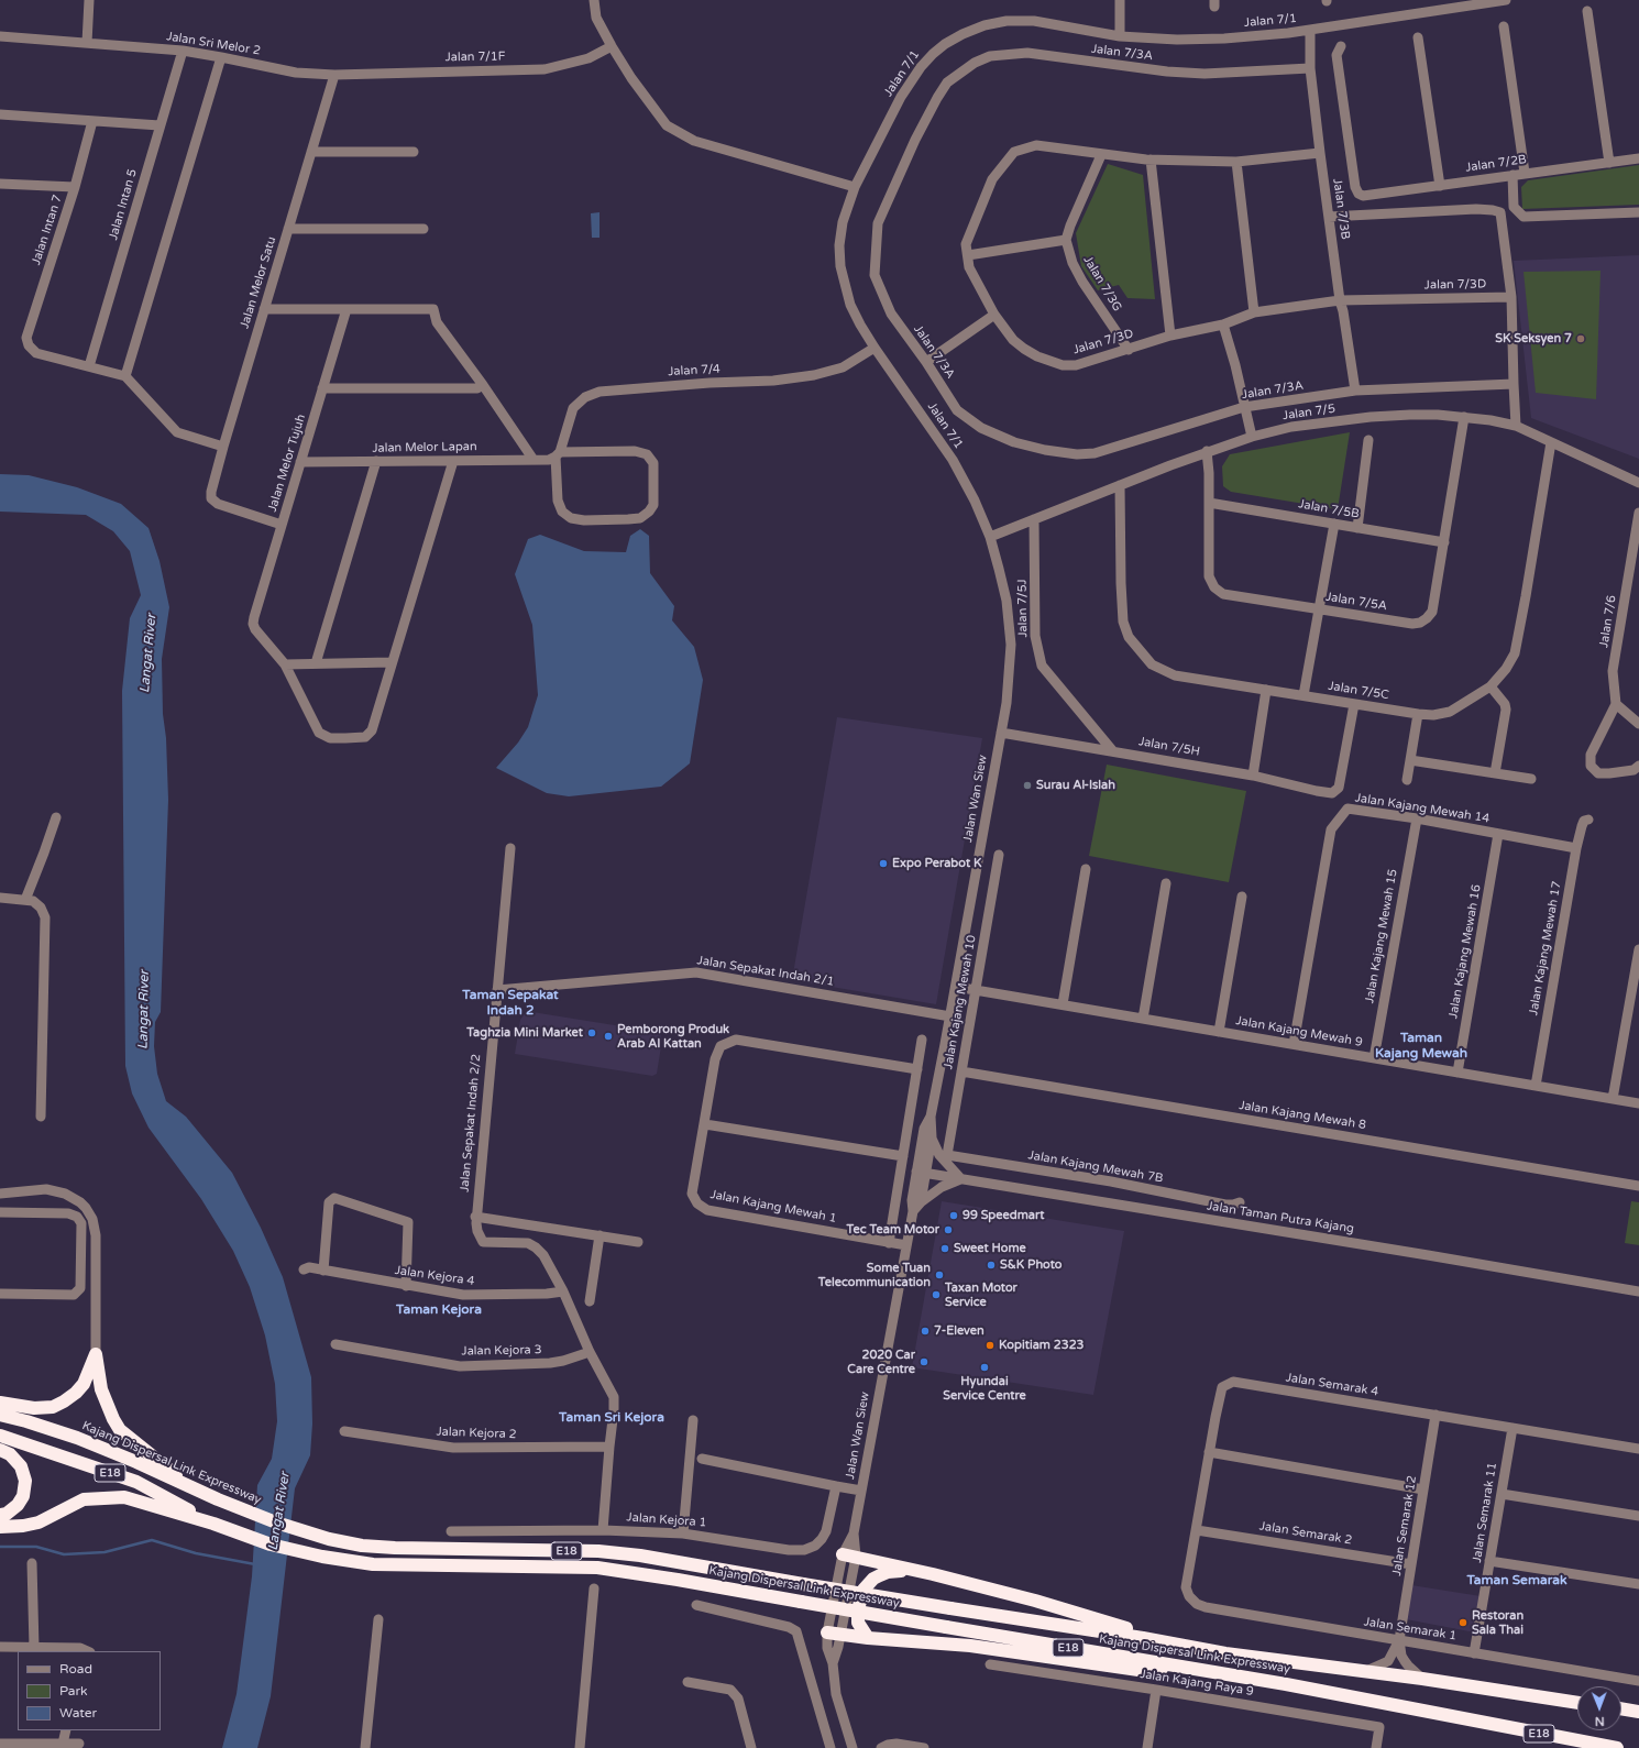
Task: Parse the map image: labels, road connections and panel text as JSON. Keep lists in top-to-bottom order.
{
  "streets": {
    "highway": ["Kajang Dispersal Link Expressway", "E18"],
    "street": [
      "Jalan 7/1",
      "Jalan Sri Melor 2",
      "Jalan 7/3A",
      "Jalan 7/1F",
      "Jalan 7/2B",
      "Jalan Intan 5",
      "Jalan 7/3B",
      "Jalan Intan 7",
      "Jalan Melor Satu",
      "Jalan 7/3G",
      "Jalan 7/3D",
      "Jalan 7/4",
      "Jalan 7/5",
      "Jalan Melor Lapan",
      "Jalan Melor Tujuh",
      "Jalan 7/5B",
      "Jalan 7/5A",
      "Jalan 7/5J",
      "Jalan 7/6",
      "Jalan 7/5C",
      "Jalan 7/5H",
      "Jalan Wan Siew",
      "Jalan Kajang Mewah 14",
      "Jalan Kajang Mewah 15",
      "Jalan Kajang Mewah 17",
      "Jalan Kajang Mewah 16",
      "Jalan Sepakat Indah 2/1",
      "Jalan Kajang Mewah 10",
      "Jalan Kajang Mewah 9",
      "Jalan Kajang Mewah 8",
      "Jalan Sepakat Indah 2/2",
      "Jalan Kajang Mewah 7B",
      "Jalan Kajang Mewah 1",
      "Jalan Taman Putra Kajang",
      "Jalan Kejora 4",
      "Jalan Kejora 3",
      "Jalan Semarak 4",
      "Jalan Kejora 2",
      "Jalan Semarak 11",
      "Jalan Kejora 1",
      "Jalan Semarak 12",
      "Jalan Semarak 2",
      "Jalan Semarak 1",
      "Jalan Kajang Raya 9"
    ]
  },
  "crossings": [
    ["Jalan 7/1", "Jalan 7/3B"],
    ["Jalan 7/1", "Jalan 7/4"],
    ["Jalan 7/1", "Jalan 7/5"],
    ["Jalan 7/1", "Jalan Wan Siew"],
    ["Jalan Sri Melor 2", "Jalan 7/1F"],
    ["Jalan Sri Melor 2", "Jalan Intan 5"],
    ["Jalan Sri Melor 2", "Jalan Melor Satu"],
    ["Jalan 7/3A", "Jalan 7/3B"],
    ["Jalan 7/1F", "Jalan Melor Satu"],
    ["Jalan Intan 5", "Jalan Intan 7"],
    ["Jalan 7/3B", "Jalan 7/3D"],
    ["Jalan Melor Satu", "Jalan Melor Tujuh"],
    ["Jalan 7/3G", "Jalan 7/3D"],
    ["Jalan 7/4", "Jalan Melor Lapan"],
    ["Jalan 7/5", "Jalan 7/5A"],
    ["Jalan 7/5", "Jalan 7/5J"],
    ["Jalan 7/5", "Jalan 7/5C"],
    ["Jalan 7/5", "Jalan Wan Siew"],
    ["Jalan Melor Lapan", "Jalan Melor Tujuh"],
    ["Jalan 7/5B", "Jalan 7/5A"],
    ["Jalan 7/5J", "Jalan 7/5H"],
    ["Jalan 7/5C", "Jalan 7/5H"],
    ["Jalan 7/5H", "Jalan Wan Siew"],
    ["Jalan Wan Siew", "Jalan Sepakat Indah 2/1"],
    ["Jalan Wan Siew", "Jalan Kajang Mewah 9"],
    ["Jalan Wan Siew", "Jalan Kajang Mewah 1"],
    ["Jalan Wan Siew", "Jalan Taman Putra Kajang"],
    ["Jalan Kajang Mewah 14", "Jalan Kajang Mewah 15"],
    ["Jalan Kajang Mewah 14", "Jalan Kajang Mewah 17"],
    ["Jalan Kajang Mewah 14", "Jalan Kajang Mewah 16"],
    ["Jalan Kajang Mewah 14", "Jalan Kajang Mewah 9"],
    ["Jalan Kajang Mewah 15", "Jalan Kajang Mewah 9"],
    ["Jalan Kajang Mewah 17", "Jalan Kajang Mewah 9"],
    ["Jalan Kajang Mewah 16", "Jalan Kajang Mewah 9"],
    ["Jalan Sepakat Indah 2/1", "Jalan Sepakat Indah 2/2"],
    ["Jalan Kajang Mewah 10", "Jalan Kajang Mewah 9"],
    ["Jalan Kajang Mewah 10", "Jalan Kajang Mewah 8"],
    ["Jalan Kajang Mewah 10", "Jalan Kajang Mewah 7B"],
    ["Jalan Sepakat Indah 2/2", "Jalan Kejora 4"],
    ["Jalan Semarak 4", "Jalan Semarak 11"],
    ["Jalan Semarak 4", "Jalan Semarak 12"],
    ["Jalan Semarak 4", "Jalan Semarak 2"],
    ["Jalan Semarak 4", "Jalan Semarak 1"],
    ["Kajang Dispersal Link Expressway", "Jalan Semarak 12"],
    ["Jalan Semarak 11", "Jalan Semarak 1"],
    ["Jalan Semarak 12", "Jalan Semarak 2"],
    ["Jalan Semarak 12", "Jalan Semarak 1"]
  ],
  "districts": [
    "Taman Sepakat Indah 2",
    "Taman Kajang Mewah",
    "Taman Kejora",
    "Taman Sri Kejora",
    "Taman Semarak"
  ],
  "water": ["Langat River"],
  "places": [
    "SK Seksyen 7",
    "Surau Al-Islah",
    "Expo Perabot K",
    "Taghzia Mini Market",
    "Pemborong Produk Arab Al Kattan",
    "99 Speedmart",
    "Tec Team Motor",
    "Sweet Home",
    "S&K Photo",
    "Some Tuan Telecommunication",
    "Taxan Motor Service",
    "7-Eleven",
    "Kopitiam 2323",
    "2020 Car Care Centre",
    "Hyundai Service Centre",
    "Restoran Sala Thai"
  ],
  "legend": ["Road", "Park", "Water"],
  "north": "bottom"
}
